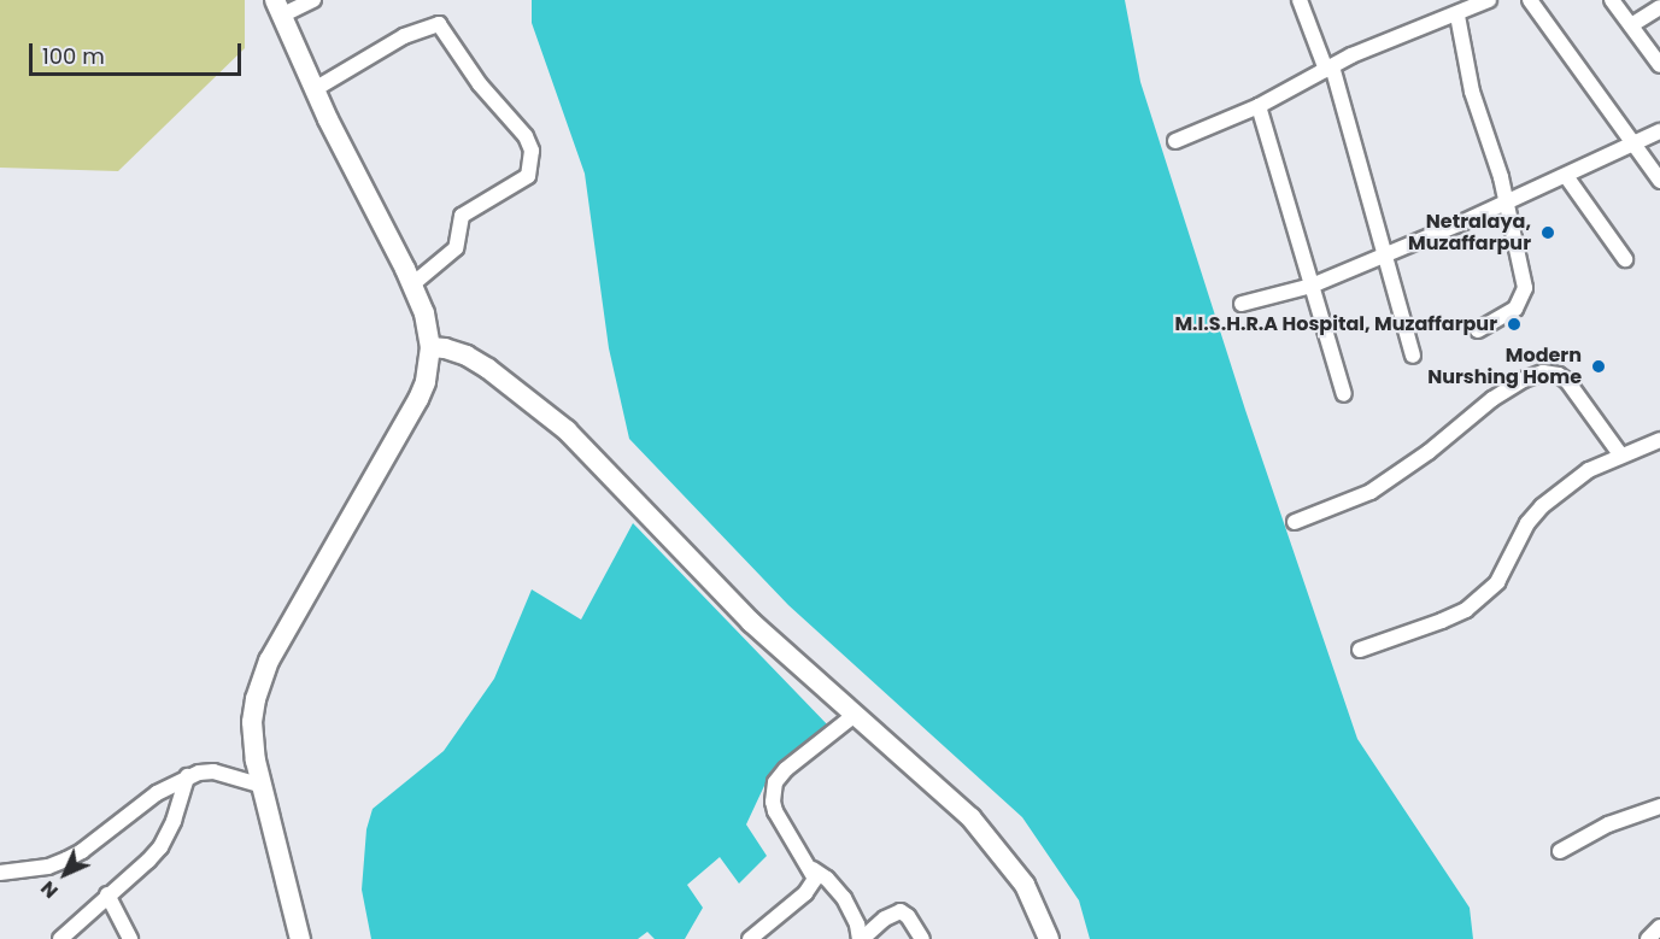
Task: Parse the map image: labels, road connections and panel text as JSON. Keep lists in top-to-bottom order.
{
  "places": ["Netralaya, Muzaffarpur", "M.I.S.H.R.A Hospital, Muzaffarpur", "Modern Nurshing Home"],
  "scale_bar": "100 m",
  "north": "bottom left"
}
